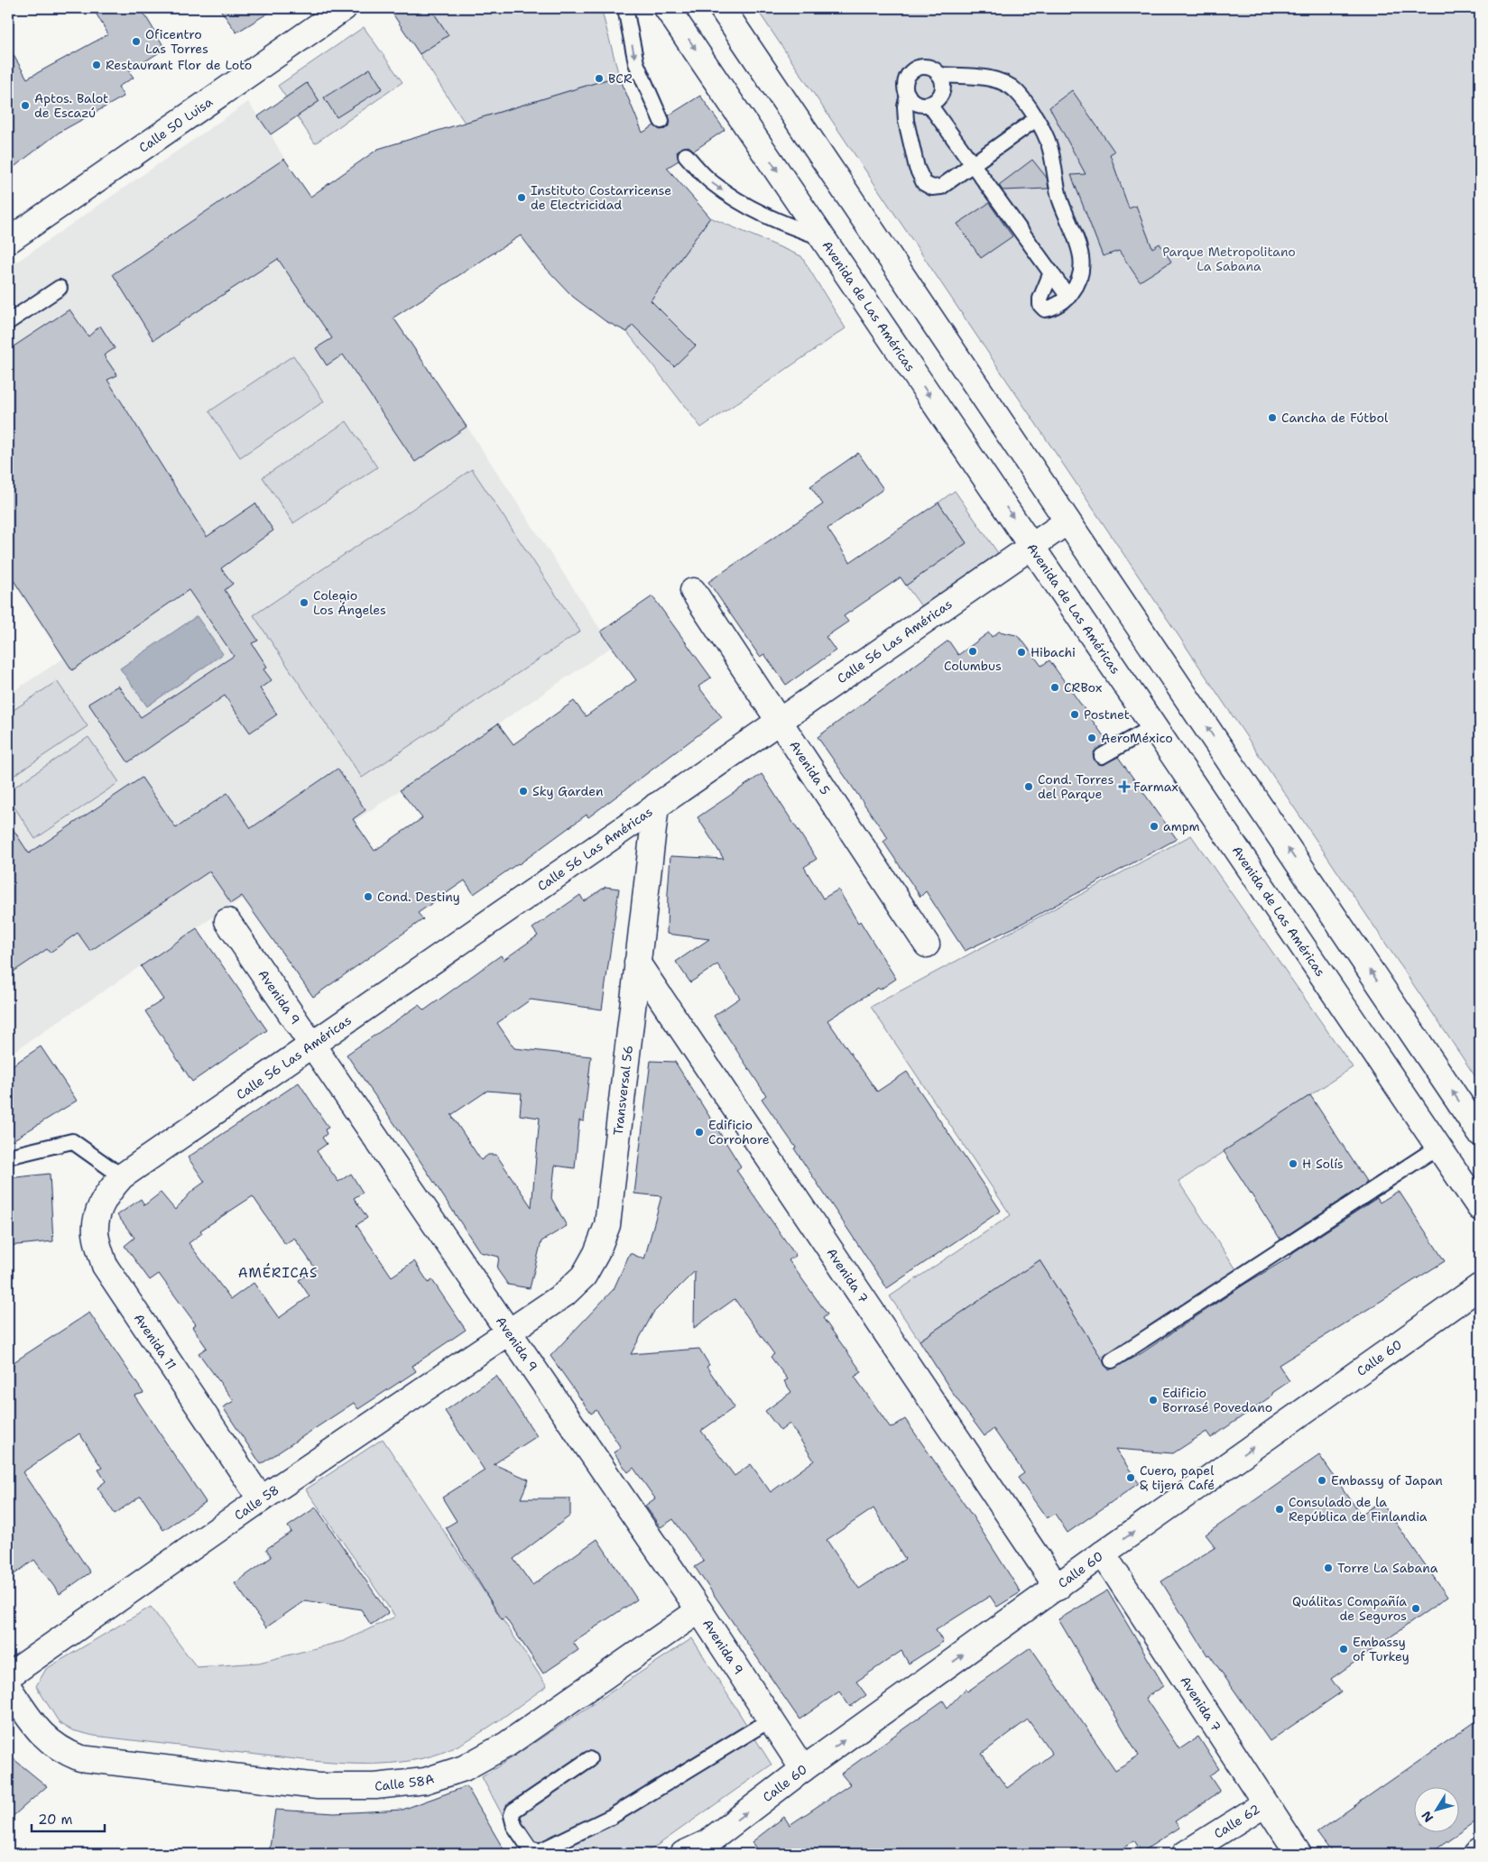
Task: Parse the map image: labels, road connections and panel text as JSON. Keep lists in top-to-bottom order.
{
  "streets": {
    "street": [
      "Calle 50 Luisa",
      "Avenida de Las Américas",
      "Calle 56 Las Américas",
      "Avenida 5",
      "Avenida 9",
      "Transversal 56",
      "Avenida 7",
      "Avenida 11",
      "Calle 60",
      "Calle 58",
      "Calle 58A",
      "Calle 62"
    ]
  },
  "crossings": [
    ["Avenida de Las Américas", "Calle 56 Las Américas"],
    ["Calle 56 Las Américas", "Avenida 5"],
    ["Calle 56 Las Américas", "Avenida 9"],
    ["Calle 56 Las Américas", "Transversal 56"],
    ["Calle 56 Las Américas", "Avenida 11"],
    ["Avenida 9", "Transversal 56"],
    ["Avenida 9", "Calle 60"],
    ["Avenida 9", "Calle 58"],
    ["Avenida 9", "Calle 58A"],
    ["Transversal 56", "Avenida 7"],
    ["Transversal 56", "Calle 58"],
    ["Avenida 7", "Calle 60"],
    ["Avenida 7", "Calle 62"],
    ["Avenida 11", "Calle 58"]
  ],
  "one_way": ["Calle 60"],
  "districts": ["AMÉRICAS"],
  "parks": ["Parque Metropolitano La Sabana"],
  "places": {
    "other": [
      "Oficentro Las Torres",
      "Restaurant Flor de Loto",
      "BCR",
      "Aptos. Balot de Escazú",
      "Instituto Costarricense de Electricidad",
      "Cancha de Fútbol",
      "Colegio Los Ángeles",
      "Columbus",
      "Hibachi",
      "CRBox",
      "Postnet",
      "AeroMéxico",
      "Cond. Torres del Parque",
      "Sky Garden",
      "ampm",
      "Cond. Destiny",
      "Edificio Corrohore",
      "H Solís",
      "Edificio Borrasé Povedano",
      "Cuero, papel & tijera Café",
      "Embassy of Japan",
      "Consulado de la República de Finlandia",
      "Torre La Sabana",
      "Quálitas Compañía de Seguros",
      "Embassy of Turkey"
    ],
    "health": ["Farmax"]
  },
  "scale_bar": "20 m",
  "north": "bottom left"
}
